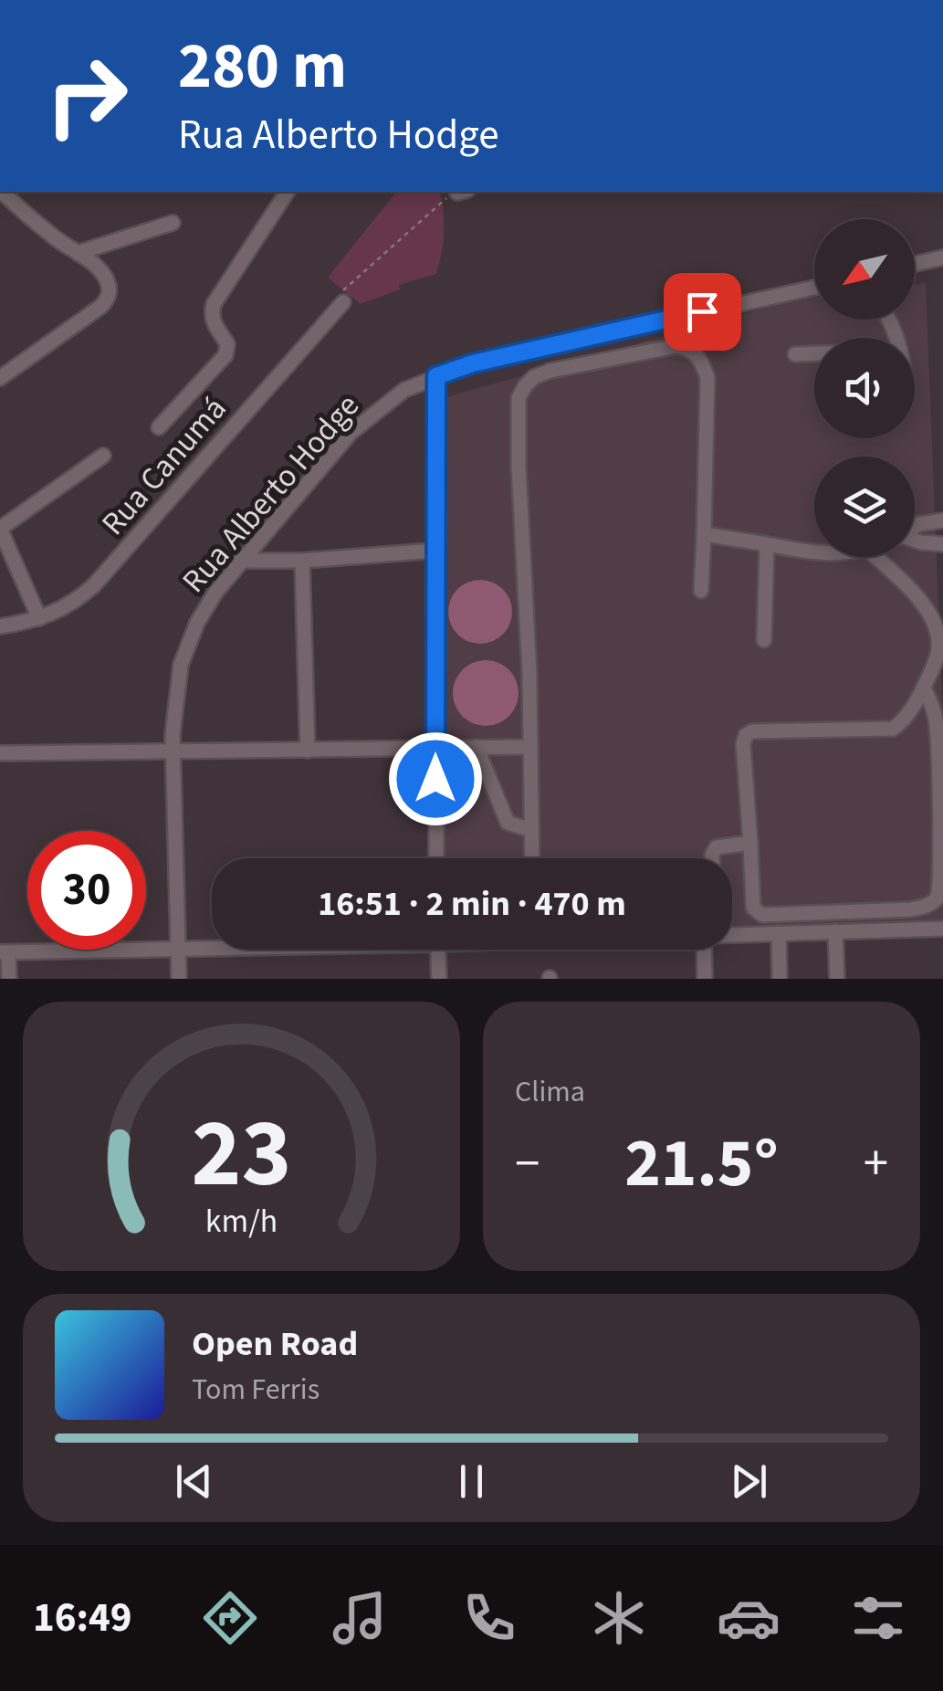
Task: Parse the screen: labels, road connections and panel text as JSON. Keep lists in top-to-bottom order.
{
  "streets": {
    "street": ["Rua Canumá", "Rua Alberto Hodge"]
  },
  "north": "bottom left",
  "page": {
    "turn": ["280 m", "Rua Alberto Hodge"],
    "limit": "30",
    "trip": "16:51 · 2 min · 470 m",
    "tile": "Clima",
    "heat": ["−", "21.5°", "+"],
    "song": ["Open Road", "Tom Ferris"],
    "tabs": "16:49",
    "gauge": ["23", "km/h"]
  }
}
